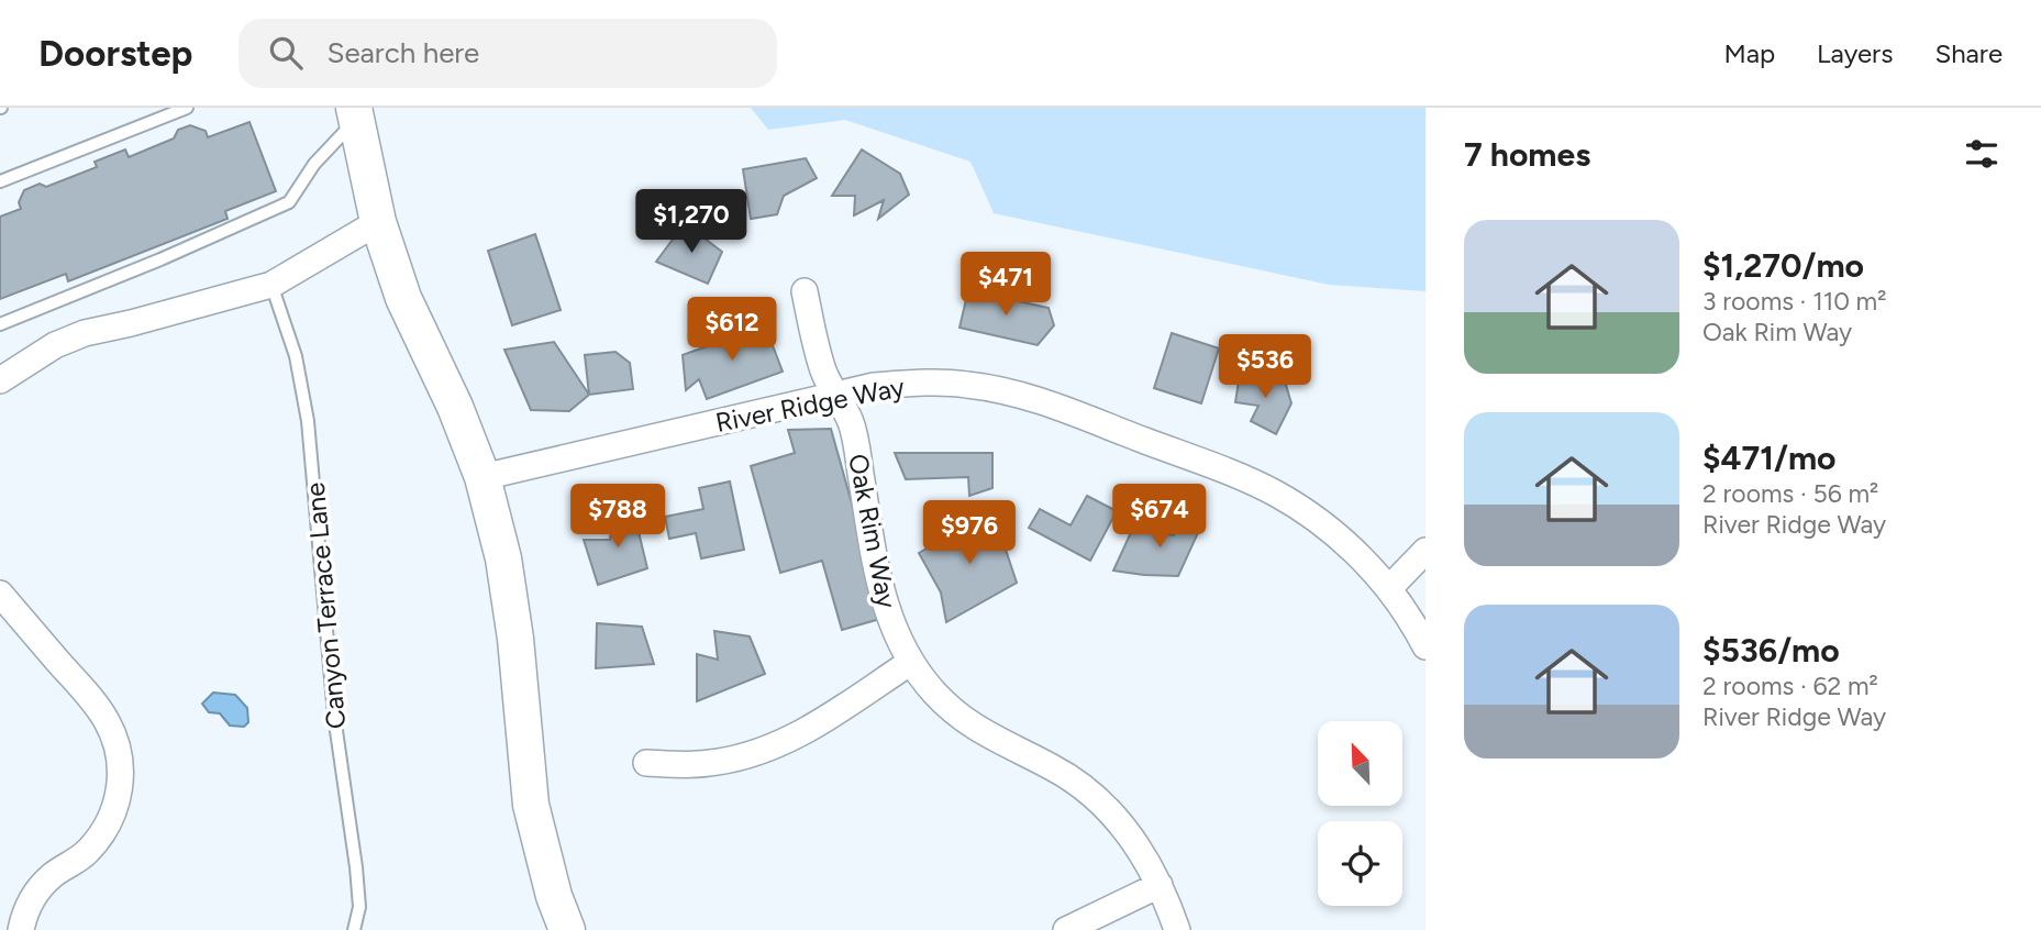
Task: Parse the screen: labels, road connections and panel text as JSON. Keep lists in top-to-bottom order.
{
  "streets": {
    "street": ["River Ridge Way", "Oak Rim Way"],
    "lane": ["Canyon Terrace Lane"]
  },
  "crossings": [
    ["River Ridge Way", "Oak Rim Way"]
  ],
  "north": "top left",
  "page": {
    "header": "Doorstep",
    "search": "Search here",
    "nav": ["Map", "Layers", "Share"],
    "heading": "7 homes",
    "price": [
      "$1,270",
      "$471",
      "$612",
      "$536",
      "$788",
      "$674",
      "$976"
    ],
    "list": [
      {
        "name": "$1,270/mo",
        "note": "3 rooms · 110 m² · Oak Rim Way"
      },
      {
        "name": "$471/mo",
        "note": "2 rooms · 56 m² · River Ridge Way"
      },
      {
        "name": "$536/mo",
        "note": "2 rooms · 62 m² · River Ridge Way"
      }
    ]
  }
}
